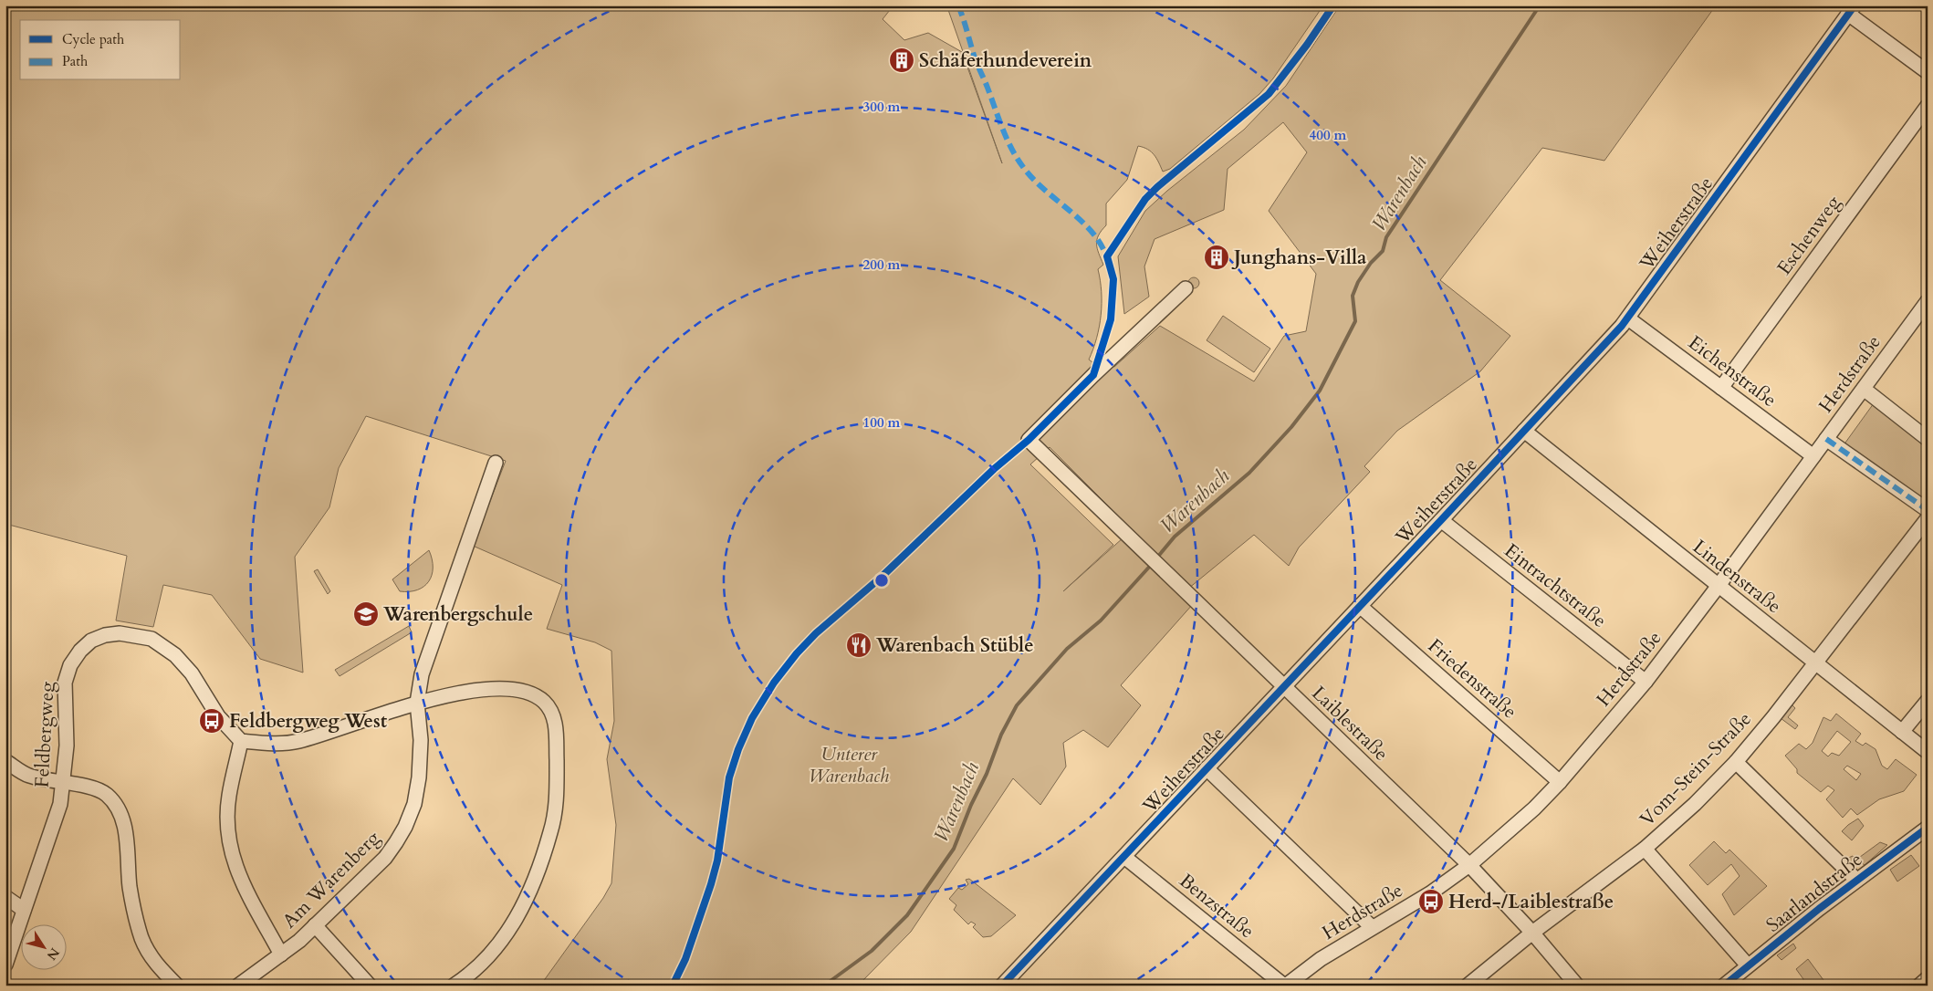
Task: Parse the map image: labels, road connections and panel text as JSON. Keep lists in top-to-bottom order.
{
  "streets": {
    "street": [
      "Weiherstraße",
      "Eschenweg",
      "Eichenstraße",
      "Herdstraße",
      "Lindenstraße",
      "Eintrachtstraße",
      "Friedenstraße",
      "Laiblestraße",
      "Feldbergweg",
      "Vom-Stein-Straße",
      "Am Warenberg",
      "Saarlandstraße",
      "Benzstraße"
    ]
  },
  "crossings": [
    ["Weiherstraße", "Eichenstraße"],
    ["Weiherstraße", "Lindenstraße"],
    ["Weiherstraße", "Eintrachtstraße"],
    ["Weiherstraße", "Friedenstraße"],
    ["Weiherstraße", "Laiblestraße"],
    ["Weiherstraße", "Benzstraße"],
    ["Eschenweg", "Eichenstraße"],
    ["Eichenstraße", "Herdstraße"],
    ["Herdstraße", "Lindenstraße"],
    ["Herdstraße", "Eintrachtstraße"],
    ["Herdstraße", "Friedenstraße"],
    ["Herdstraße", "Laiblestraße"],
    ["Herdstraße", "Benzstraße"],
    ["Lindenstraße", "Vom-Stein-Straße"],
    ["Laiblestraße", "Vom-Stein-Straße"]
  ],
  "water": ["Warenbach"],
  "parks": ["Unterer Warenbach"],
  "places": {
    "building": ["Schäferhundeverein", "Junghans-Villa"],
    "school or university": ["Warenbergschule"],
    "restaurant": ["Warenbach Stüble"],
    "bus stop": ["Feldbergweg West", "Herd-/Laiblestraße"]
  },
  "legend": ["Cycle path", "Path"],
  "north": "bottom right",
  "rings": [
    "300 m",
    "400 m",
    "200 m",
    "100 m"
  ]
}
